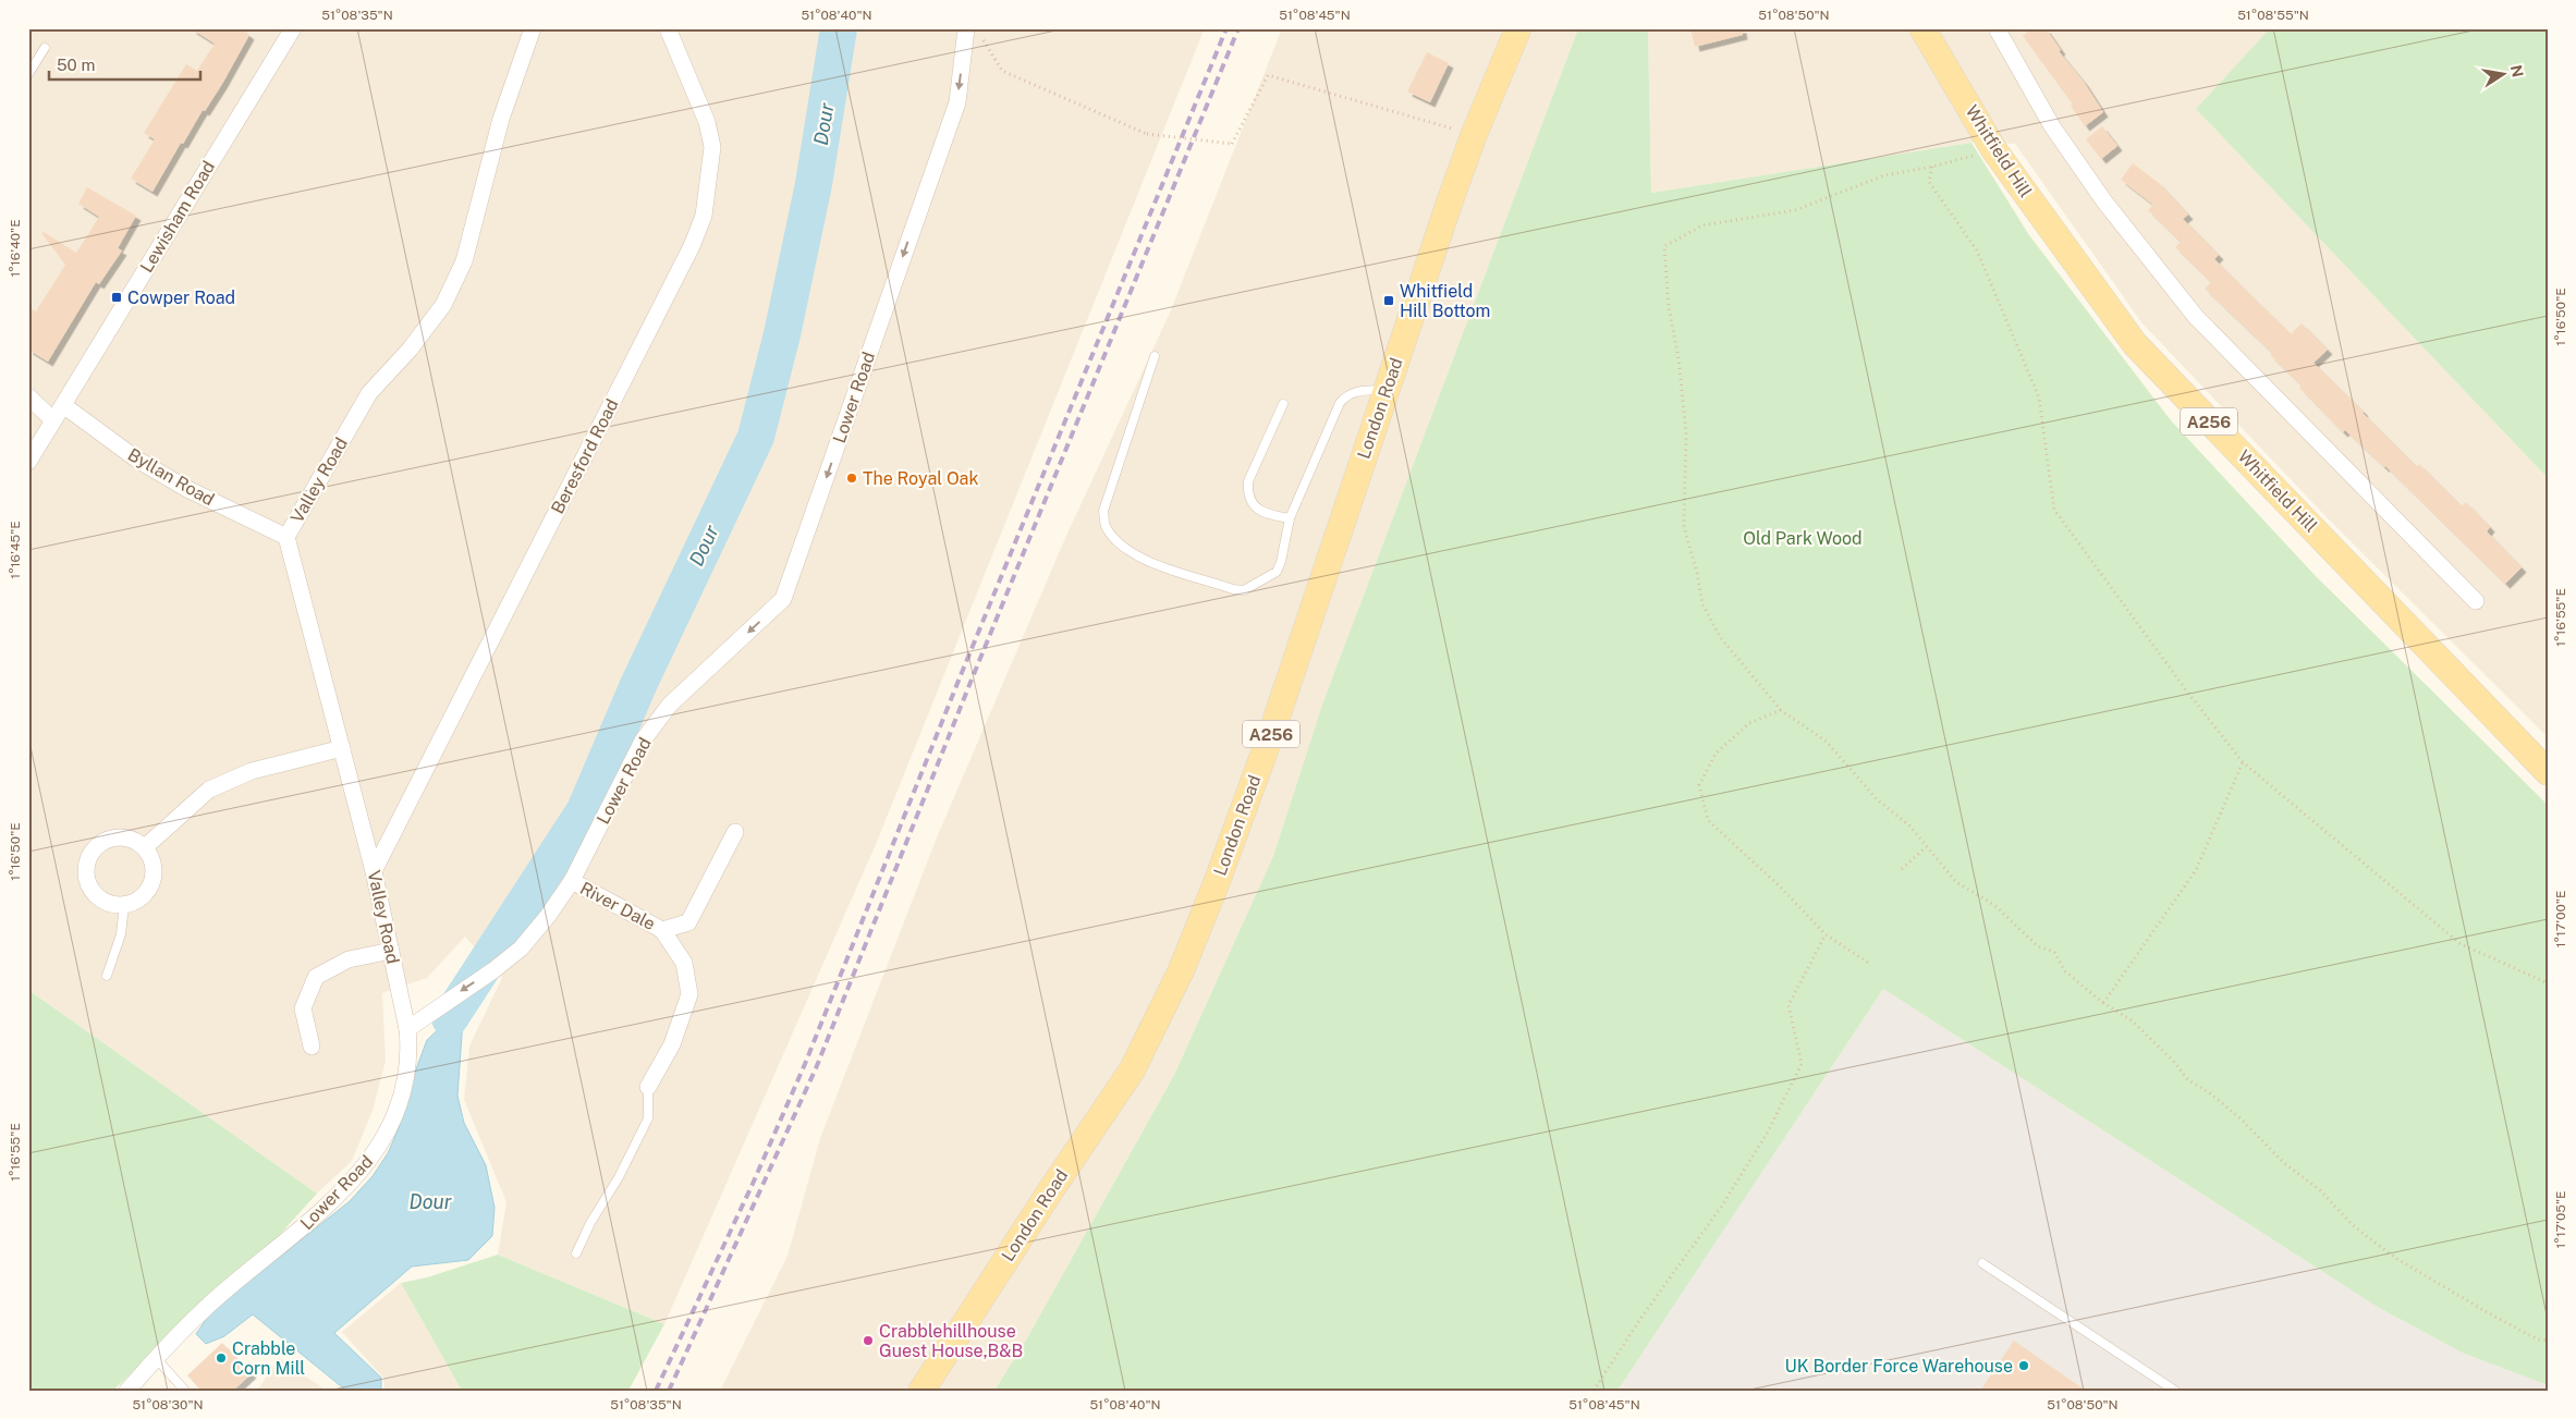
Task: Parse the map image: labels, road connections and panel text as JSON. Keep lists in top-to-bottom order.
{
  "streets": {
    "main road": ["Whitfield Hill", "London Road", "A256"],
    "street": [
      "Lewisham Road",
      "Lower Road",
      "Beresford Road",
      "Byllan Road",
      "Valley Road",
      "River Dale"
    ]
  },
  "crossings": [
    ["Lewisham Road", "Byllan Road"],
    ["Lower Road", "Valley Road"],
    ["Lower Road", "River Dale"],
    ["Beresford Road", "Valley Road"],
    ["Byllan Road", "Valley Road"]
  ],
  "one_way": ["Lower Road"],
  "water": ["Dour"],
  "parks": ["Old Park Wood"],
  "places": {
    "transit": ["Cowper Road", "Whitfield Hill Bottom"],
    "other": [
      "The Royal Oak",
      "Crabblehillhouse Guest House,B&B",
      "Crabble Corn Mill",
      "UK Border Force Warehouse"
    ]
  },
  "scale_bar": "50 m",
  "north": "right",
  "coordinates": [
    "51°08'35\"N",
    "51°08'40\"N",
    "51°08'45\"N",
    "51°08'50\"N",
    "51°08'55\"N",
    "1°16'40\"E",
    "1°16'50\"E",
    "1°16'45\"E",
    "1°16'55\"E",
    "1°17'00\"E",
    "1°17'05\"E",
    "51°08'30\"N"
  ]
}
